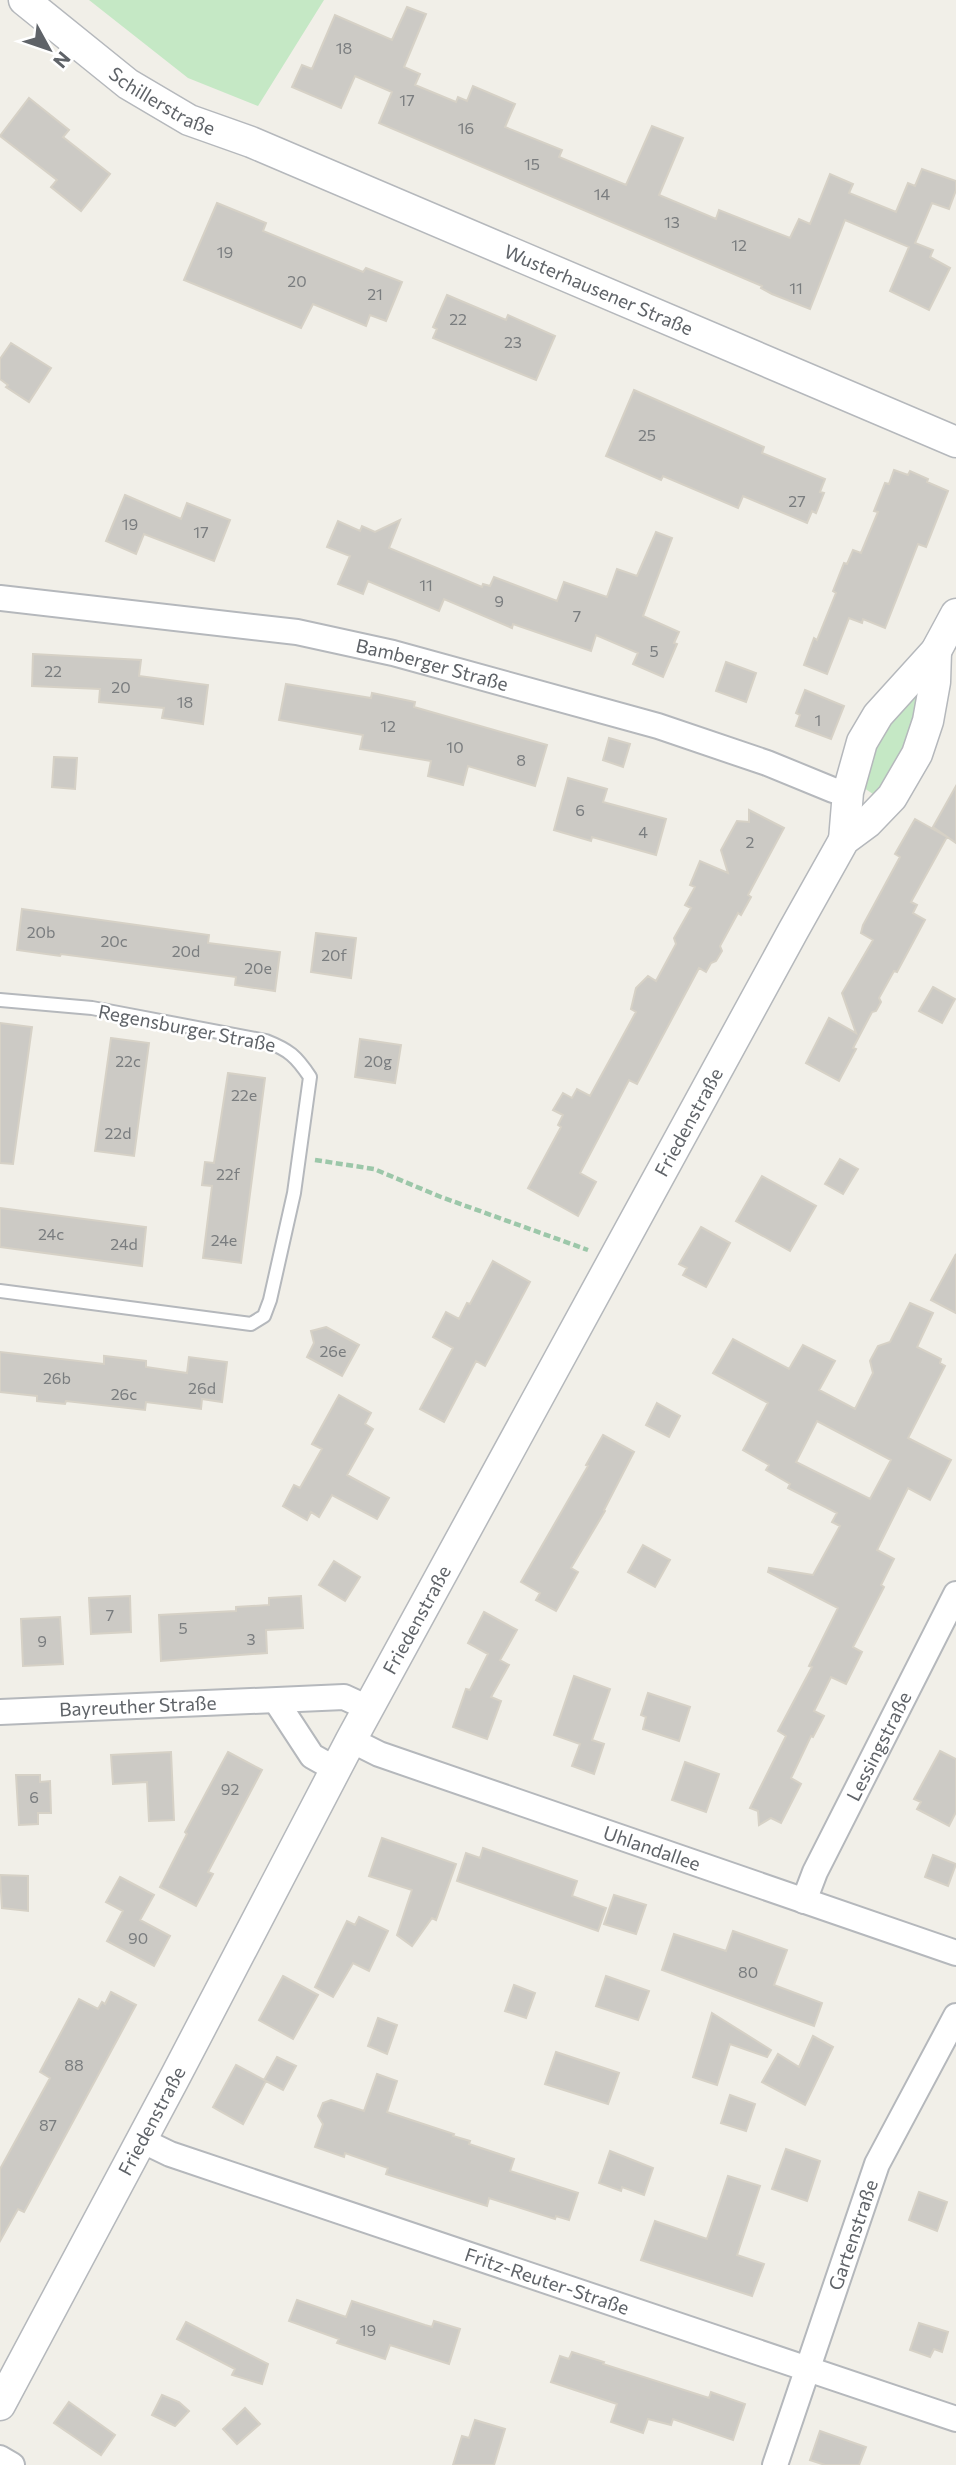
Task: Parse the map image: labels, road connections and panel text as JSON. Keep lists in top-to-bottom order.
{
  "streets": {
    "street": [
      "Schillerstraße",
      "Wusterhausener Straße",
      "Bamberger Straße",
      "Friedenstraße",
      "Bayreuther Straße",
      "Lessingstraße",
      "Uhlandallee",
      "Gartenstraße",
      "Fritz-Reuter-Straße"
    ],
    "lane": ["Regensburger Straße"]
  },
  "crossings": [
    ["Schillerstraße", "Wusterhausener Straße"],
    ["Bamberger Straße", "Friedenstraße"],
    ["Friedenstraße", "Bayreuther Straße"],
    ["Friedenstraße", "Uhlandallee"],
    ["Friedenstraße", "Fritz-Reuter-Straße"],
    ["Lessingstraße", "Uhlandallee"],
    ["Gartenstraße", "Fritz-Reuter-Straße"]
  ],
  "house_numbers": [
    "18",
    "17",
    "16",
    "15",
    "14",
    "13",
    "12",
    "19",
    "20",
    "11",
    "21",
    "22",
    "23",
    "25",
    "27",
    "19",
    "17",
    "11",
    "9",
    "7",
    "5",
    "22",
    "20",
    "18",
    "1",
    "12",
    "10",
    "8",
    "6",
    "4",
    "2",
    "20b",
    "20c",
    "20d",
    "20f",
    "20e",
    "22c",
    "20g",
    "22e",
    "22d",
    "22f",
    "24c",
    "24e",
    "24d",
    "26e",
    "26b",
    "26d",
    "26c",
    "7",
    "5",
    "3",
    "9",
    "92",
    "6",
    "90",
    "80",
    "88",
    "87",
    "19"
  ],
  "north": "bottom right"
}
